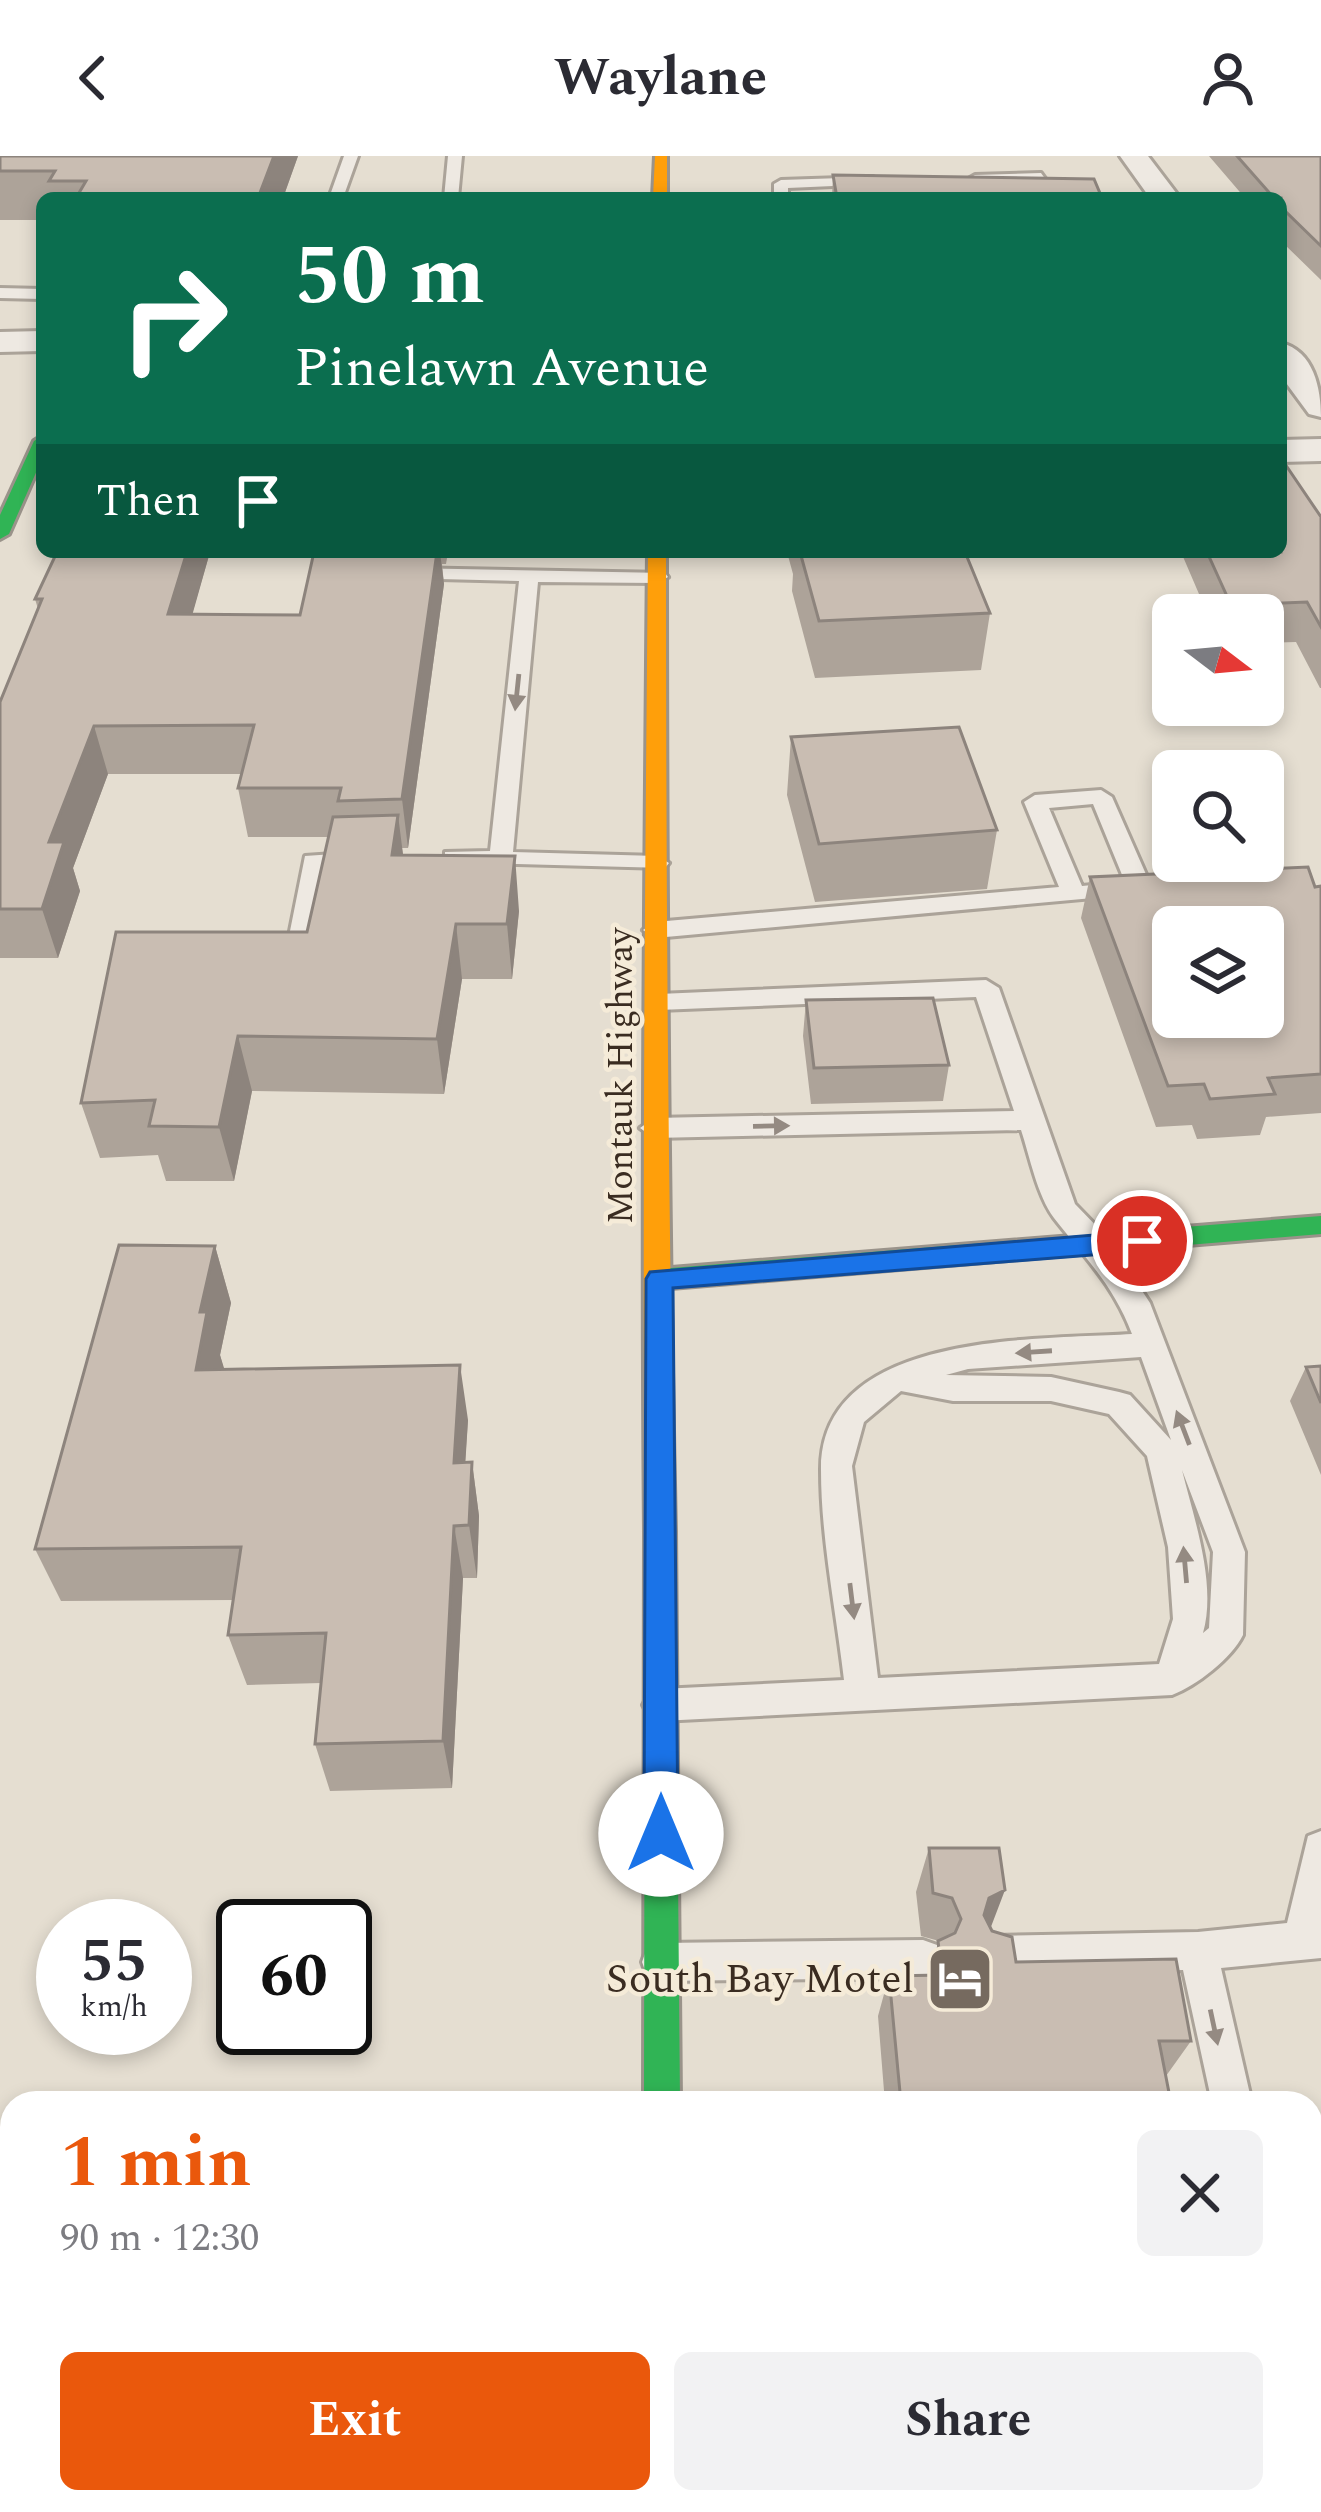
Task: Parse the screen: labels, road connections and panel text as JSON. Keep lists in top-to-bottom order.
{
  "streets": {
    "main road": ["Montauk Highway"]
  },
  "places": {
    "hotel": ["South Bay Motel"]
  },
  "north": "right",
  "page": {
    "header": "Waylane",
    "turn": ["50 m", "Pinelawn Avenue"],
    "then": "Then",
    "speed": "55 km/h",
    "limit": "60",
    "heading": ["1 min", "90 m · 12:30"],
    "buttons": ["Exit", "Share"]
  }
}
